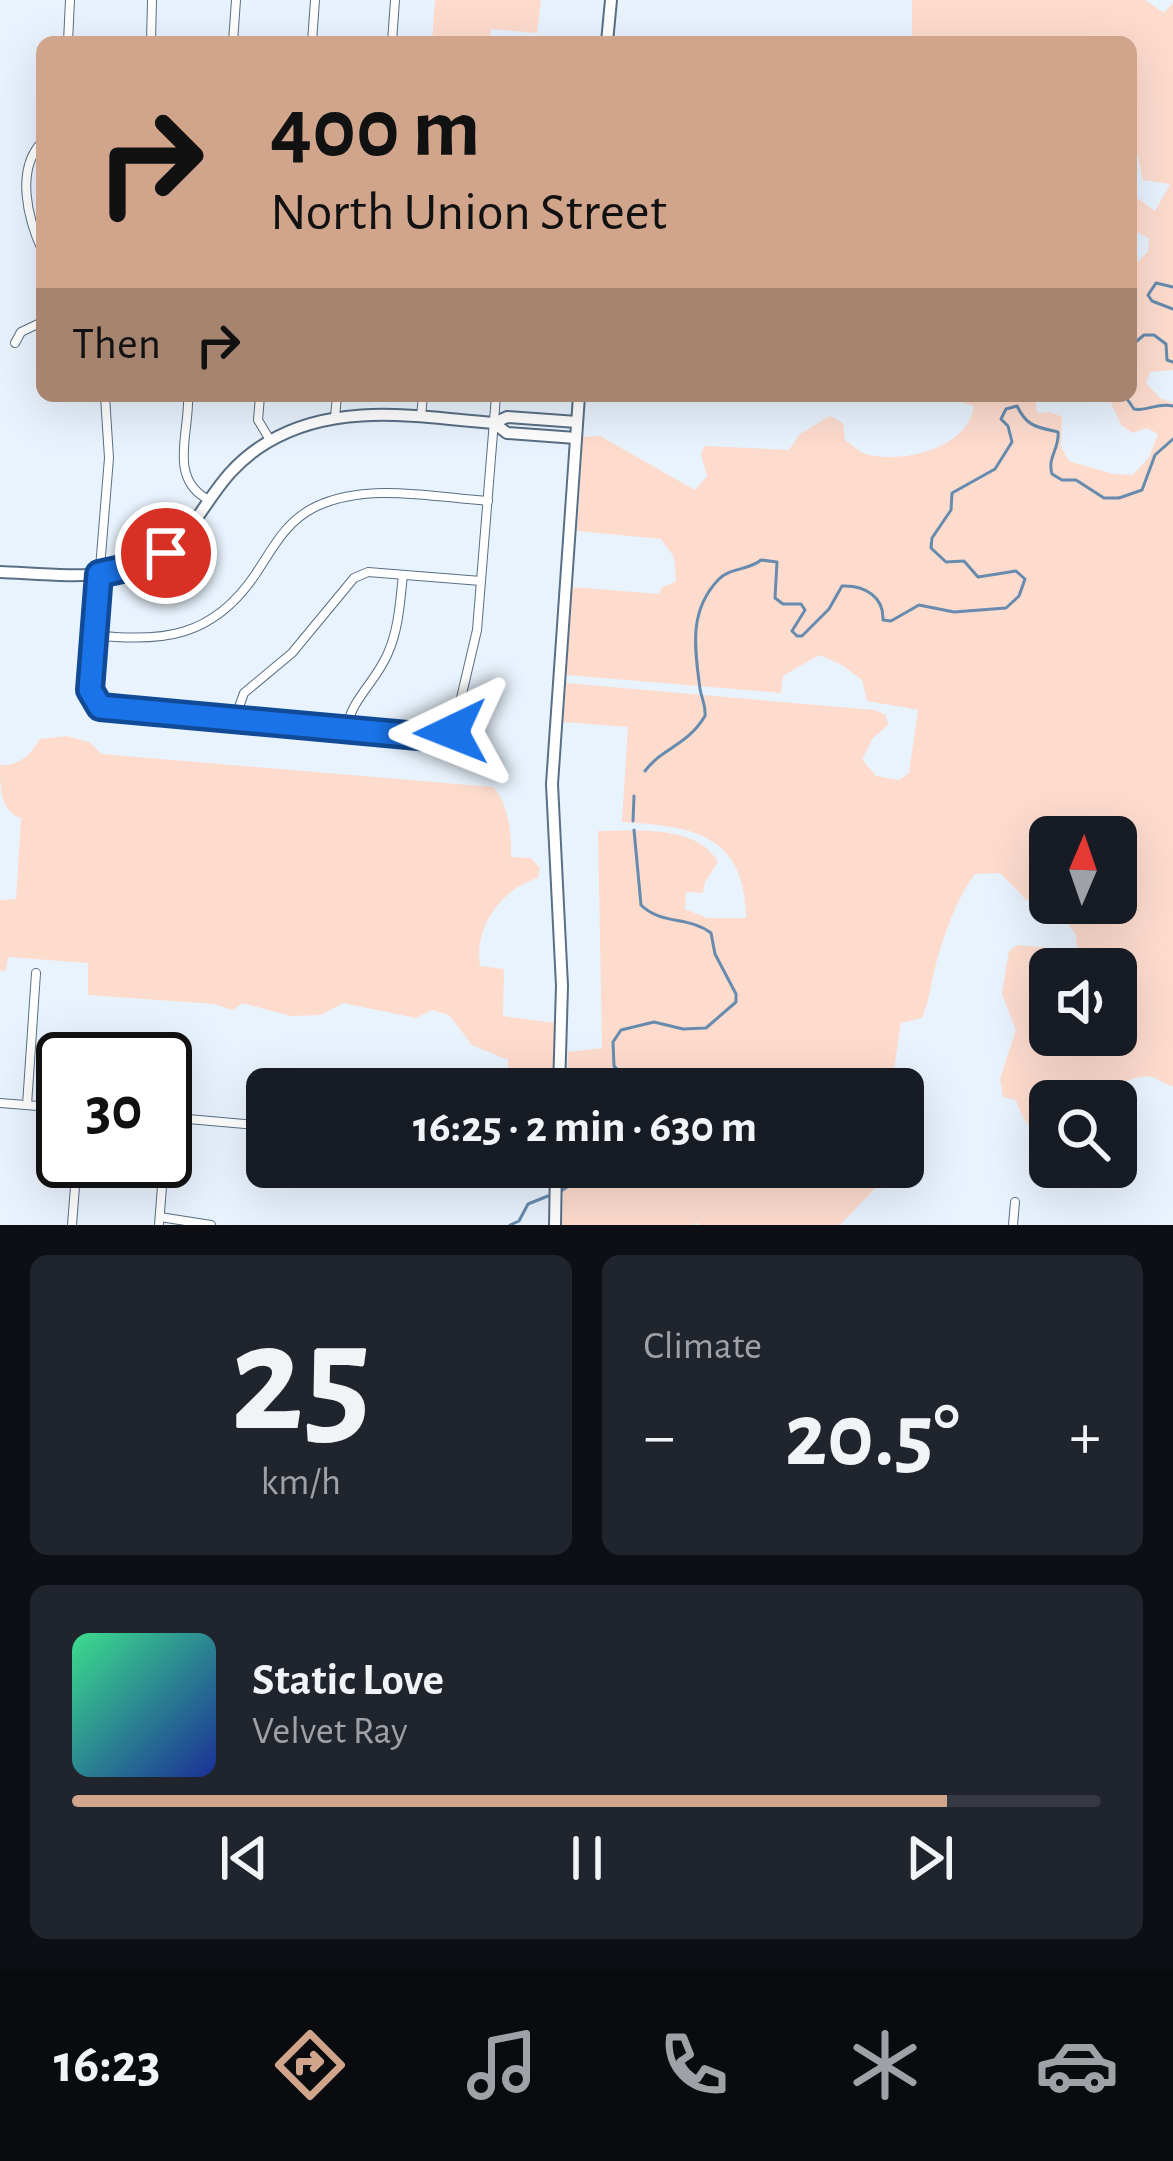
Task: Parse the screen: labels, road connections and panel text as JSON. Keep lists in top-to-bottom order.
{
  "north": "top",
  "page": {
    "turn": ["400 m", "North Union Street"],
    "then": "Then",
    "limit": "30",
    "trip": "16:25 · 2 min · 630 m",
    "tile": [
      ["25", "km/h"],
      "Climate"
    ],
    "heat": ["−", "20.5°", "+"],
    "song": ["Static Love", "Velvet Ray"],
    "tabs": "16:23"
  }
}
